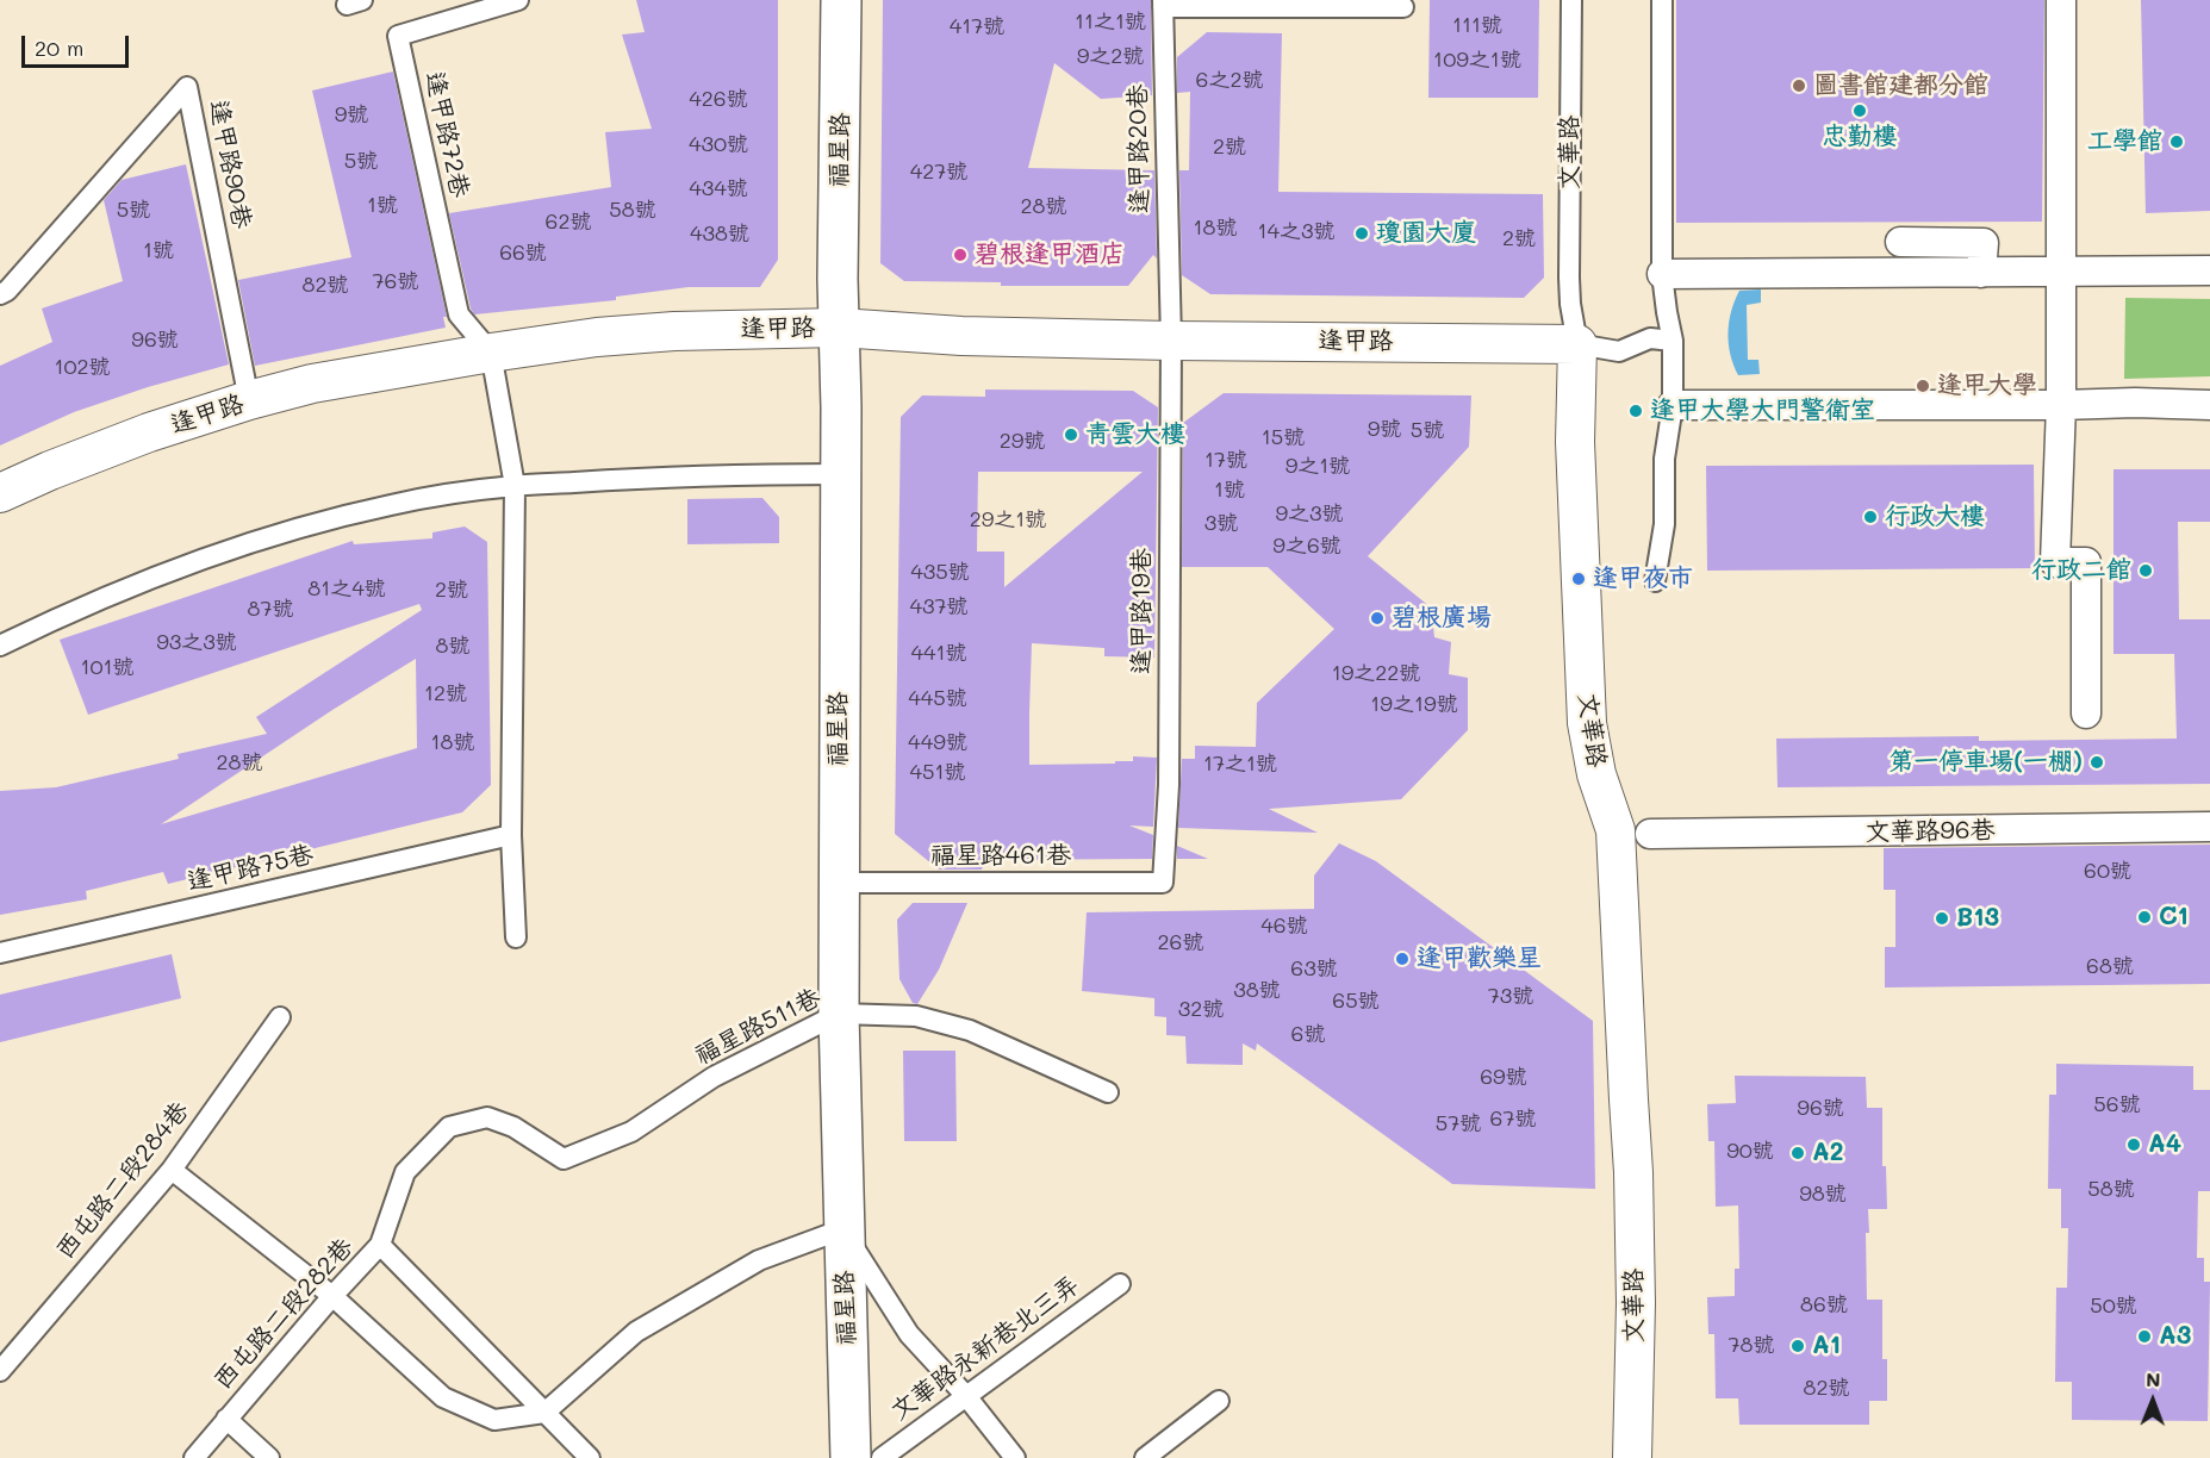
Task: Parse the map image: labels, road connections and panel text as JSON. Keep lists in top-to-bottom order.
{
  "streets": {
    "street": [
      "福星路",
      "文華路",
      "逢甲路",
      "文華路96巷"
    ],
    "lane": [
      "逢甲路72巷",
      "逢甲路20巷",
      "逢甲路90巷",
      "逢甲路19巷",
      "福星路461巷",
      "逢甲路75巷",
      "福星路511巷",
      "西屯路二段284巷",
      "西屯路二段282巷",
      "文華路永新巷北三弄"
    ]
  },
  "crossings": [
    ["逢甲路72巷", "逢甲路"],
    ["逢甲路20巷", "逢甲路"],
    ["逢甲路20巷", "逢甲路19巷"],
    ["福星路", "逢甲路"],
    ["福星路", "福星路461巷"],
    ["福星路", "福星路511巷"],
    ["文華路", "逢甲路"],
    ["逢甲路90巷", "逢甲路"],
    ["逢甲路", "逢甲路19巷"],
    ["逢甲路19巷", "福星路461巷"],
    ["福星路511巷", "西屯路二段282巷"]
  ],
  "places": [
    "圖書館建都分館",
    "忠勤樓",
    "工學館",
    "瓊園大廈",
    "碧根逢甲酒店",
    "逢甲大學",
    "逢甲大學大門警衛室",
    "青雲大樓",
    "行政大樓",
    "行政二館",
    "逢甲夜市",
    "碧根廣場",
    "第一停車場(一棚)",
    "C1",
    "B13",
    "逢甲歡樂星",
    "A4",
    "A2",
    "A3",
    "A1"
  ],
  "house_numbers": [
    "11之1號",
    "111號",
    "417號",
    "9之2號",
    "109之1號",
    "6之2號",
    "426號",
    "9號",
    "430號",
    "2號",
    "5號",
    "427號",
    "434號",
    "1號",
    "28號",
    "5號",
    "58號",
    "62號",
    "18號",
    "14之3號",
    "438號",
    "2號",
    "1號",
    "66號",
    "76號",
    "82號",
    "96號",
    "102號",
    "9號",
    "5號",
    "15號",
    "29號",
    "17號",
    "9之1號",
    "1號",
    "9之3號",
    "29之1號",
    "3號",
    "9之6號",
    "435號",
    "81之4號",
    "2號",
    "437號",
    "87號",
    "93之3號",
    "8號",
    "441號",
    "101號",
    "19之22號",
    "12號",
    "445號",
    "19之19號",
    "18號",
    "449號",
    "28號",
    "17之1號",
    "451號",
    "60號",
    "46號",
    "26號",
    "68號",
    "63號",
    "38號",
    "73號",
    "65號",
    "32號",
    "6號",
    "69號",
    "56號",
    "96號",
    "67號",
    "57號",
    "90號",
    "58號",
    "98號",
    "86號",
    "50號",
    "78號",
    "82號"
  ],
  "scale_bar": "20 m",
  "north": "top"
}
